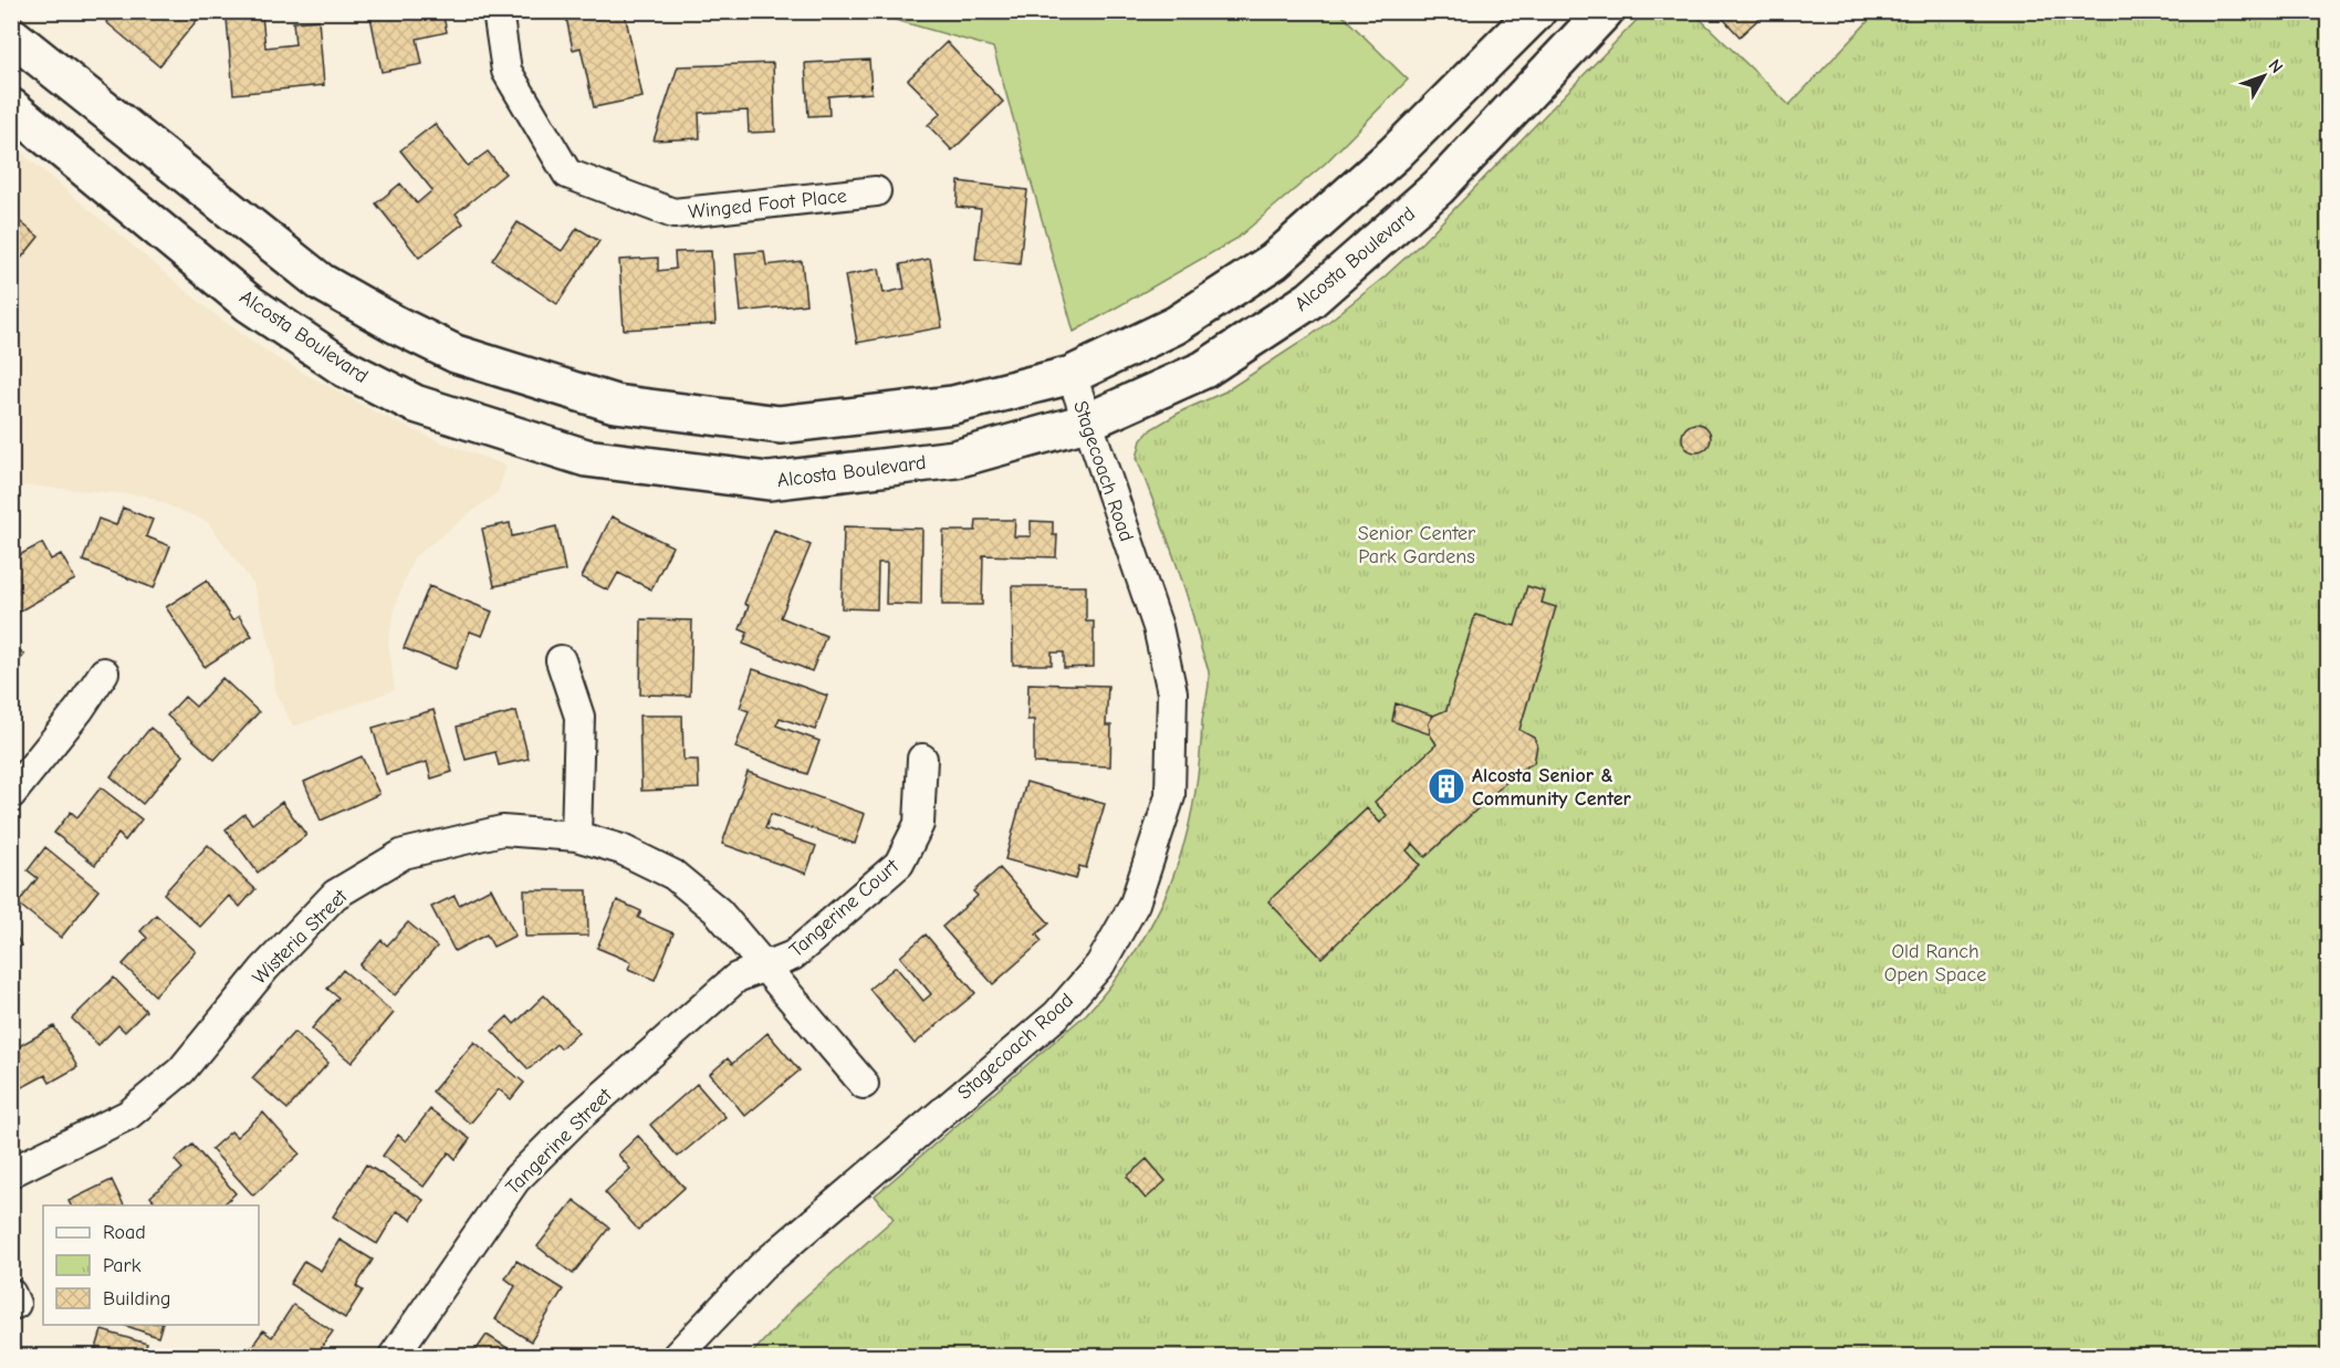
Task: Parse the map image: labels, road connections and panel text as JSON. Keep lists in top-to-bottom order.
{
  "streets": {
    "main road": ["Alcosta Boulevard"],
    "street": [
      "Winged Foot Place",
      "Stagecoach Road",
      "Tangerine Court",
      "Wisteria Street",
      "Tangerine Street"
    ]
  },
  "crossings": [
    ["Alcosta Boulevard", "Stagecoach Road"],
    ["Tangerine Court", "Wisteria Street"],
    ["Tangerine Court", "Tangerine Street"],
    ["Wisteria Street", "Tangerine Street"]
  ],
  "parks": ["Senior Center Park Gardens", "Old Ranch Open Space"],
  "places": {
    "building": ["Alcosta Senior & Community Center"]
  },
  "legend": ["Road", "Park", "Building"],
  "north": "top right"
}
